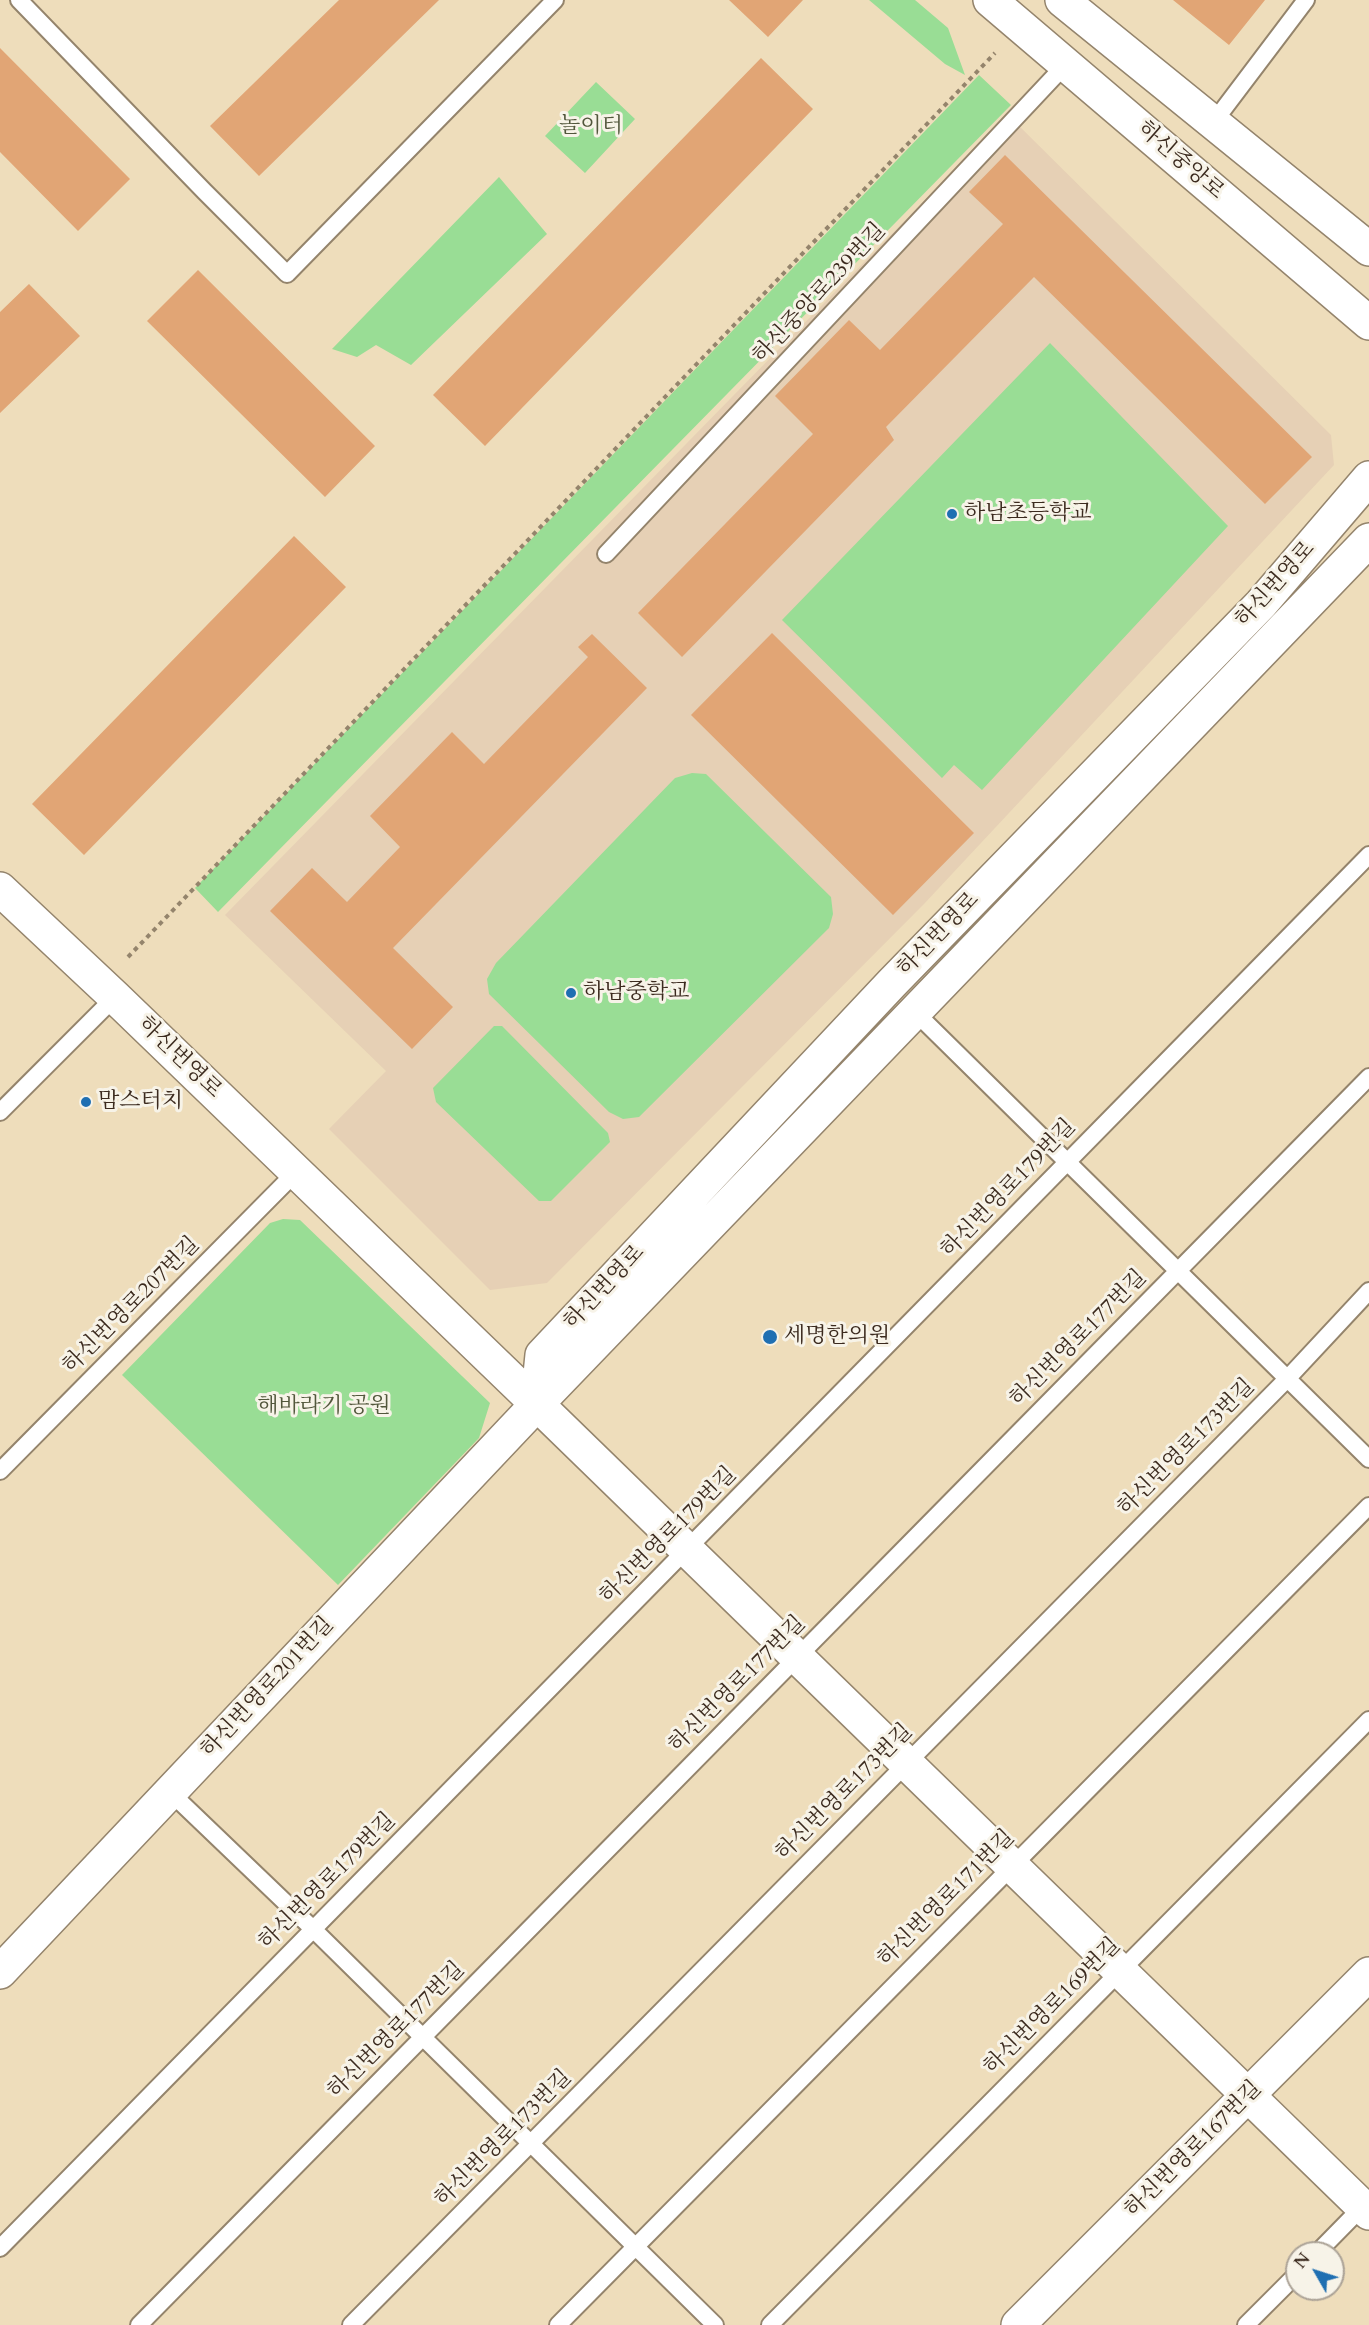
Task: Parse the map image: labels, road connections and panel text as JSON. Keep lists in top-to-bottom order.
{
  "streets": {
    "street": [
      "하신중앙로",
      "하신번영로",
      "하신번영로201번길",
      "하신번영로167번길"
    ],
    "lane": [
      "하신중앙로239번길",
      "하신번영로179번길",
      "하신번영로207번길",
      "하신번영로177번길",
      "하신번영로173번길",
      "하신번영로171번길",
      "하신번영로169번길"
    ]
  },
  "crossings": [
    ["하신중앙로", "하신중앙로239번길"],
    ["하신번영로", "하신번영로207번길"],
    ["하신번영로", "하신번영로201번길"]
  ],
  "parks": ["놀이터", "해바라기 공원"],
  "places": [
    "하남초등학교",
    "하남중학교",
    "맘스터치",
    "세명한의원"
  ],
  "north": "top left"
}
